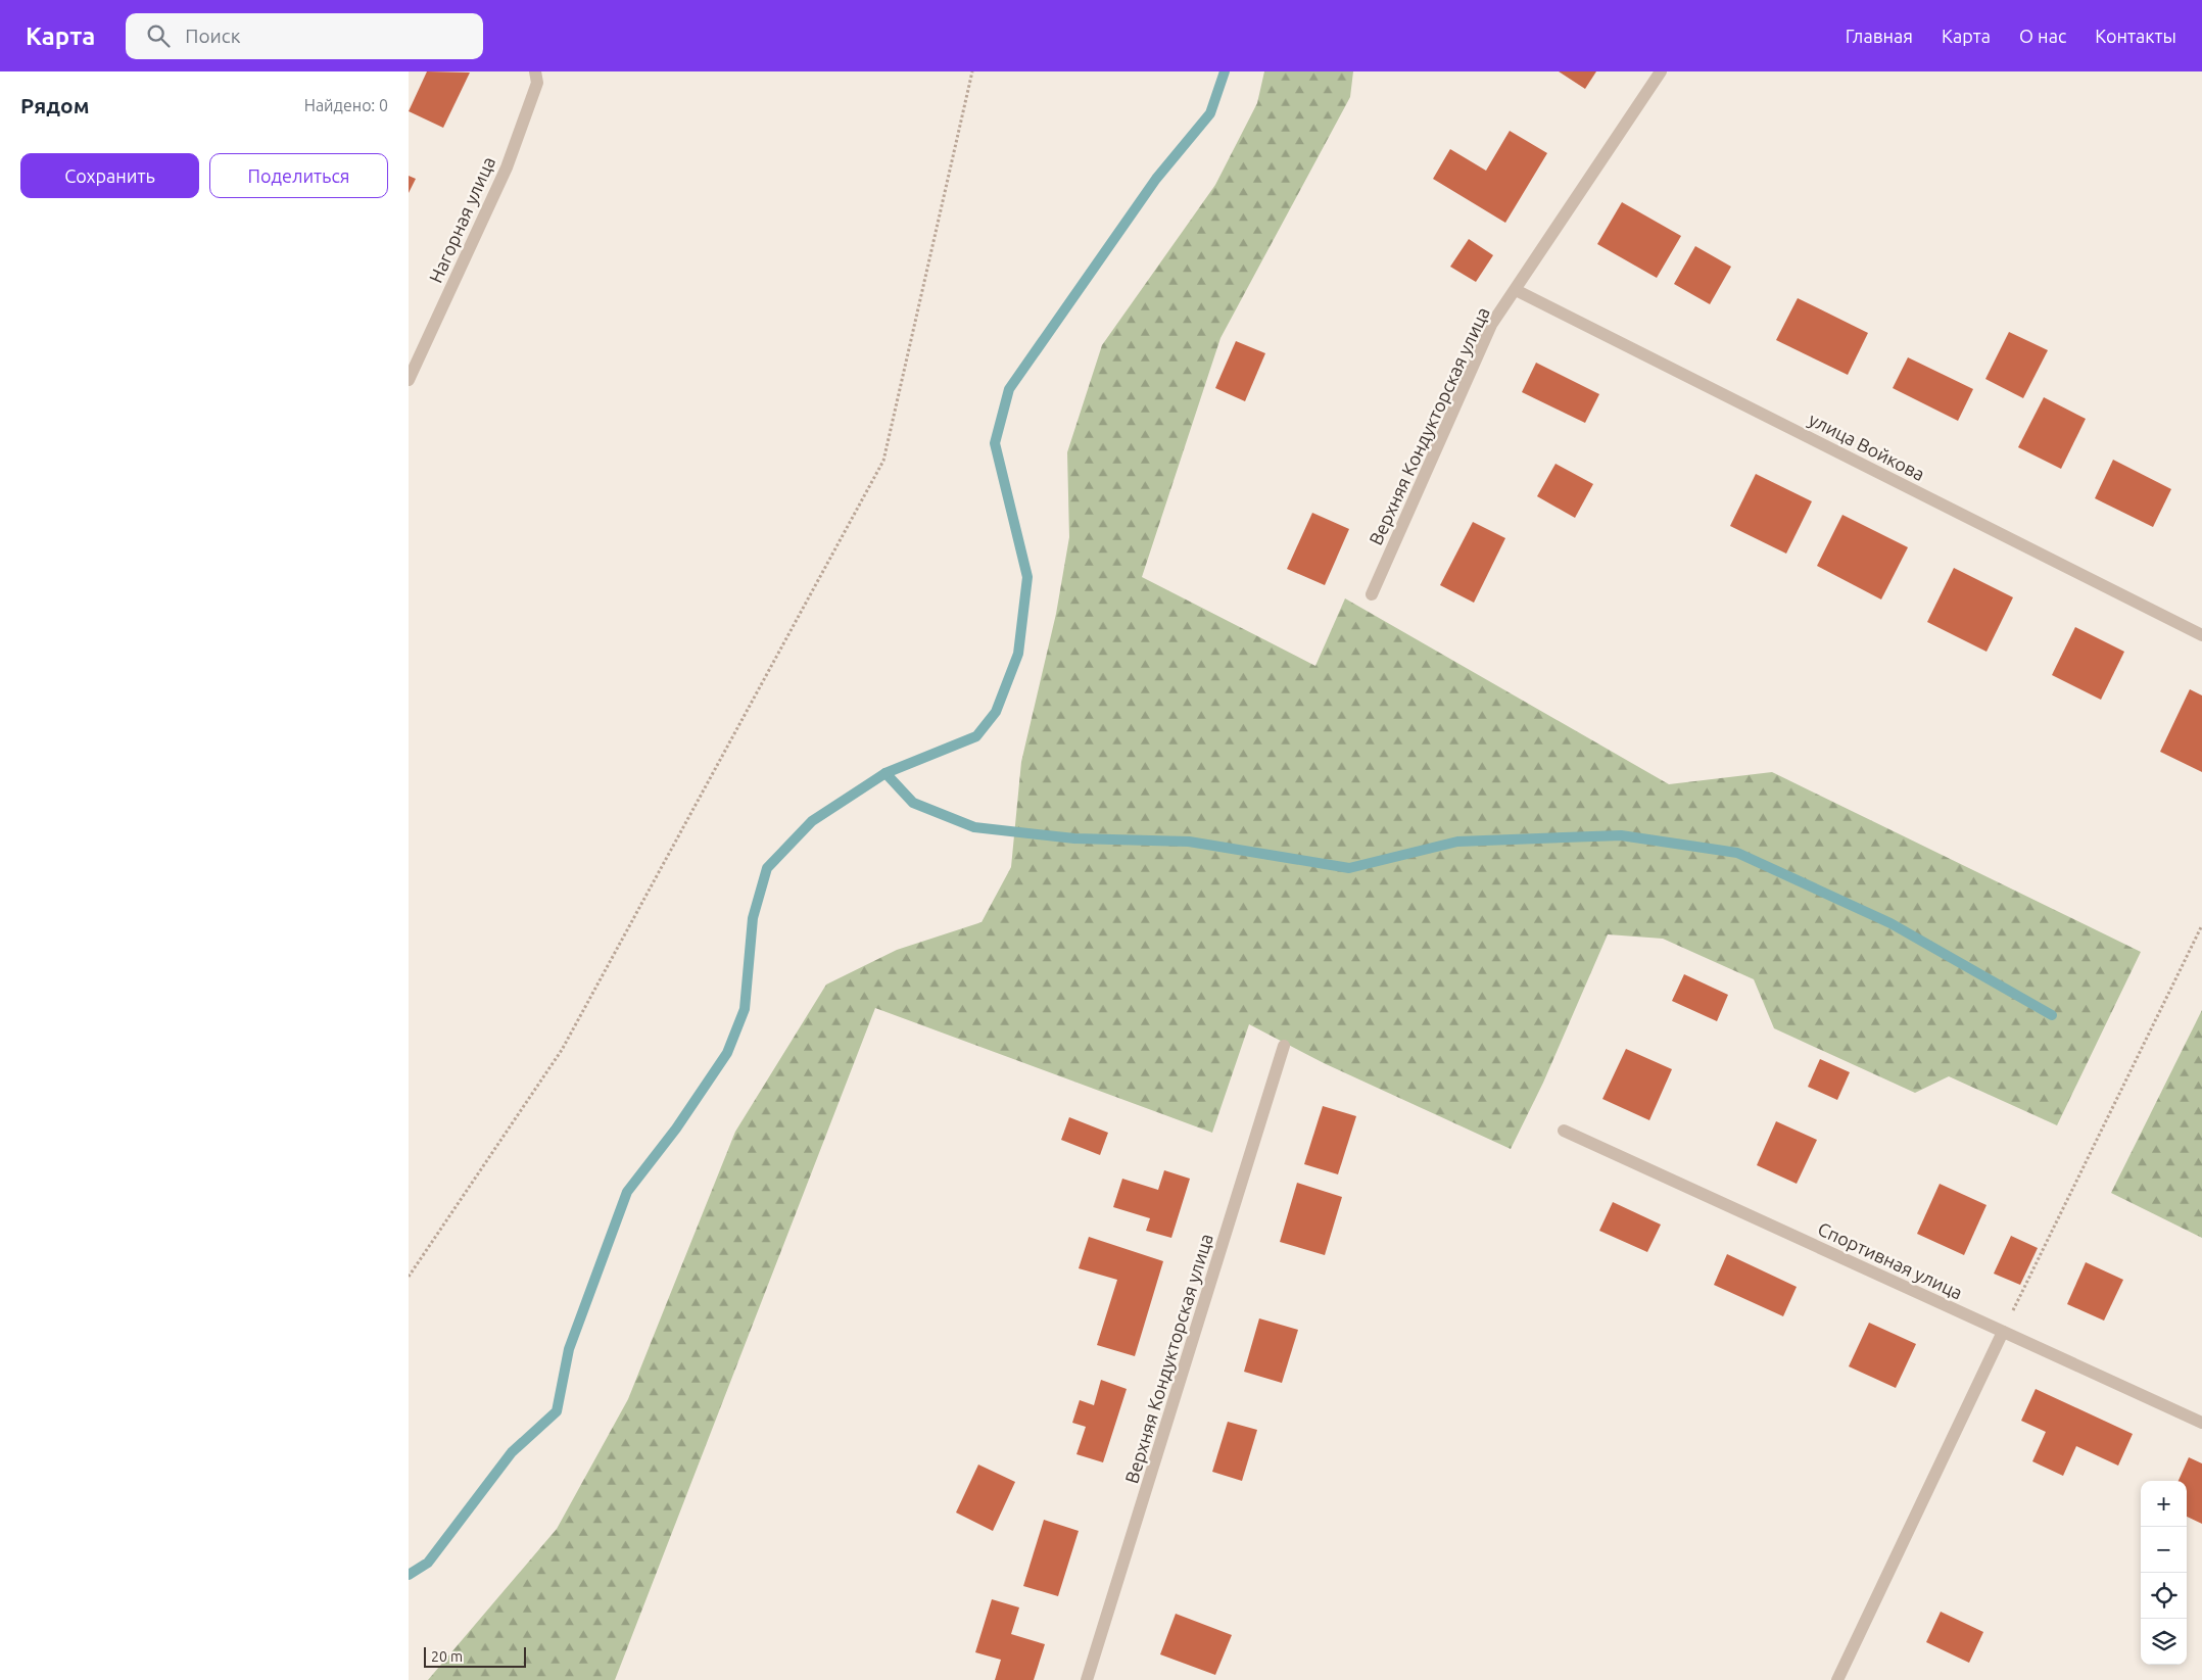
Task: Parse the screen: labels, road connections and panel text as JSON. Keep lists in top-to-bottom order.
{
  "streets": {
    "street": [
      "Нагорная улица",
      "Верхняя Кондукторская улица",
      "улица Войкова",
      "Спортивная улица"
    ]
  },
  "crossings": [
    ["Верхняя Кондукторская улица", "улица Войкова"]
  ],
  "scale_bar": "20 m",
  "page": {
    "header": "Карта",
    "search": "Поиск",
    "nav": [
      "Главная",
      "Карта",
      "О нас",
      "Контакты"
    ],
    "heading": ["Рядом", "Найдено: 0"],
    "buttons": ["Сохранить", "Поделиться"],
    "map_buttons": ["+", "−"],
    "scale": "20 m"
  }
}
